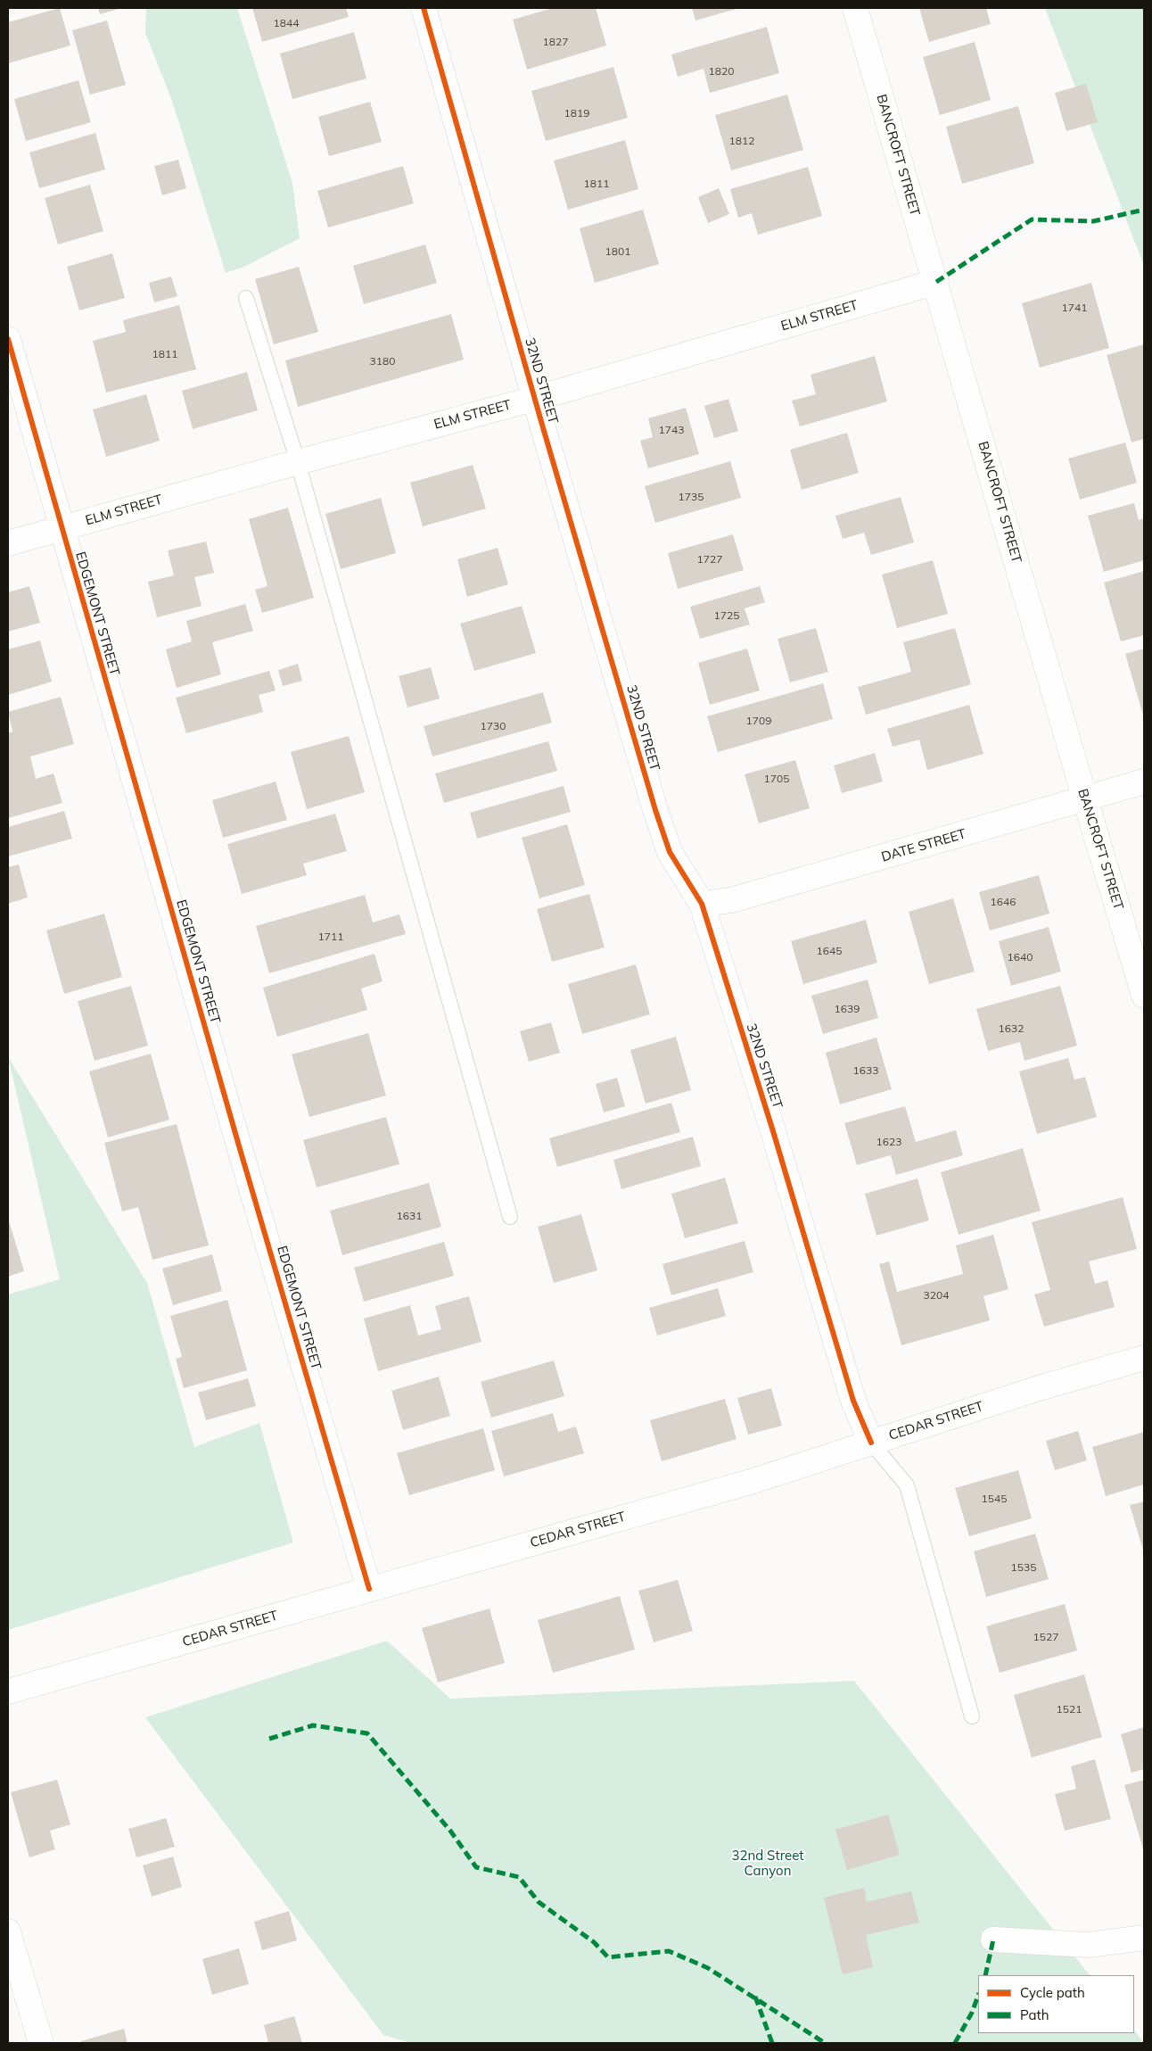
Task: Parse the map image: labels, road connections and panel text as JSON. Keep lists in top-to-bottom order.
{
  "streets": {
    "street": [
      "BANCROFT STREET",
      "ELM STREET",
      "32ND STREET",
      "EDGEMONT STREET",
      "DATE STREET",
      "CEDAR STREET"
    ]
  },
  "crossings": [
    ["BANCROFT STREET", "ELM STREET"],
    ["BANCROFT STREET", "DATE STREET"],
    ["ELM STREET", "32ND STREET"],
    ["ELM STREET", "EDGEMONT STREET"],
    ["32ND STREET", "DATE STREET"],
    ["32ND STREET", "CEDAR STREET"],
    ["EDGEMONT STREET", "CEDAR STREET"]
  ],
  "parks": ["32nd Street Canyon"],
  "house_numbers": [
    "1844",
    "1827",
    "1820",
    "1819",
    "1812",
    "1811",
    "1801",
    "1741",
    "1811",
    "3180",
    "1743",
    "1735",
    "1727",
    "1725",
    "1709",
    "1730",
    "1705",
    "1646",
    "1711",
    "1645",
    "1640",
    "1639",
    "1632",
    "1633",
    "1623",
    "1631",
    "3204",
    "1545",
    "1535",
    "1527",
    "1521"
  ],
  "legend": ["Cycle path", "Path"]
}
